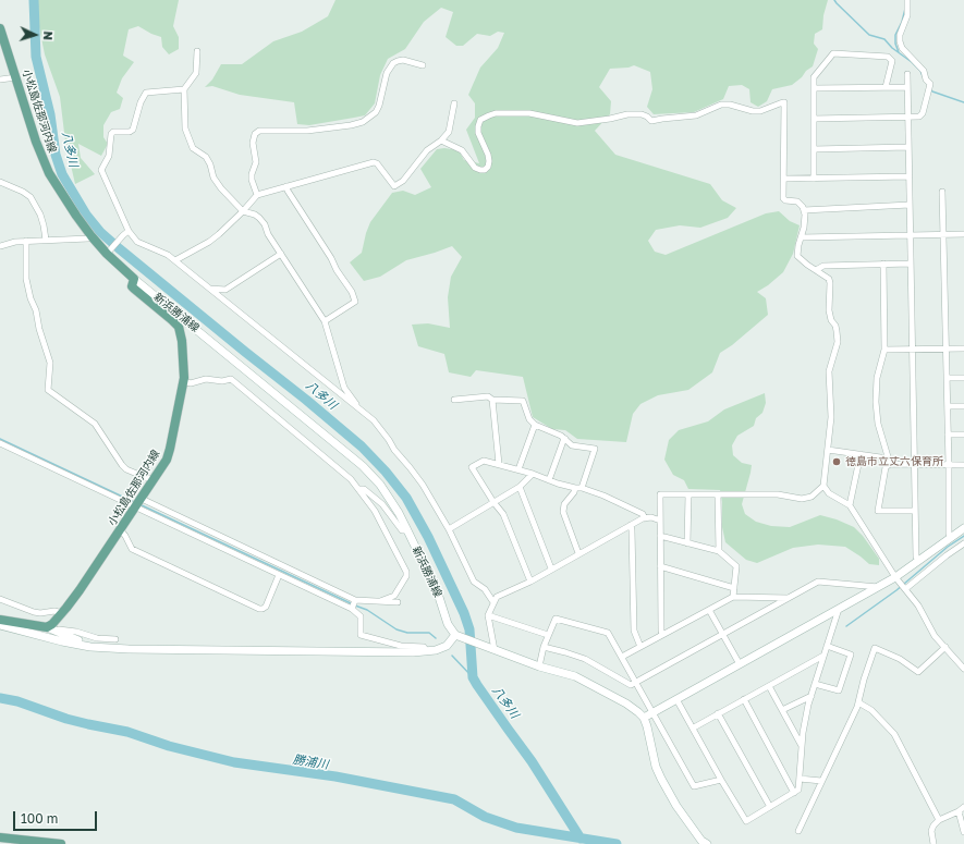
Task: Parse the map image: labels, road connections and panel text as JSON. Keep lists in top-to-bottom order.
{
  "streets": {
    "main road": ["小松島佐那河内線"],
    "street": ["新浜勝浦線"]
  },
  "crossings": [
    ["小松島佐那河内線", "新浜勝浦線"]
  ],
  "water": ["八多川", "勝浦川"],
  "places": ["徳島市立丈六保育所"],
  "scale_bar": "100 m",
  "north": "right"
}
